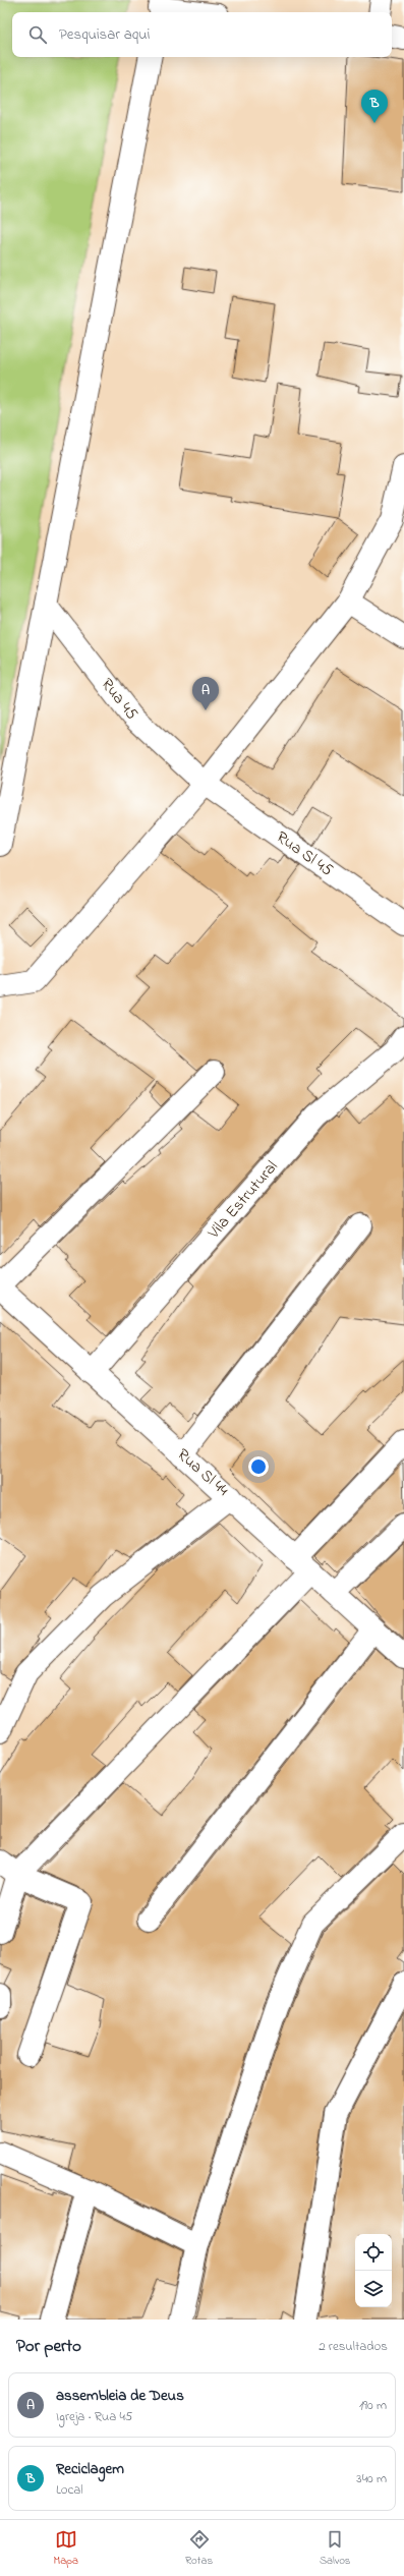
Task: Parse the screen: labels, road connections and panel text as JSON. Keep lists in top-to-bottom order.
{
  "streets": {
    "street": [
      "Rua 45",
      "Rua Sl 45",
      "Vila Estrutural",
      "Rua Sl 44"
    ]
  },
  "crossings": [
    ["Rua 45", "Rua Sl 45"],
    ["Vila Estrutural", "Rua Sl 44"]
  ],
  "page": {
    "search": "Pesquisar aqui",
    "pins": ["B", "A"],
    "heading": ["Por perto", "2 resultados"],
    "list": [
      {
        "mark": "A",
        "name": "assembleia de Deus",
        "note": "Igreja · Rua 45",
        "value": "190 m"
      },
      {
        "mark": "B",
        "name": "Reciclagem",
        "note": "Local",
        "value": "340 m"
      }
    ],
    "nav": ["Mapa", "Rotas", "Salvos"]
  }
}
